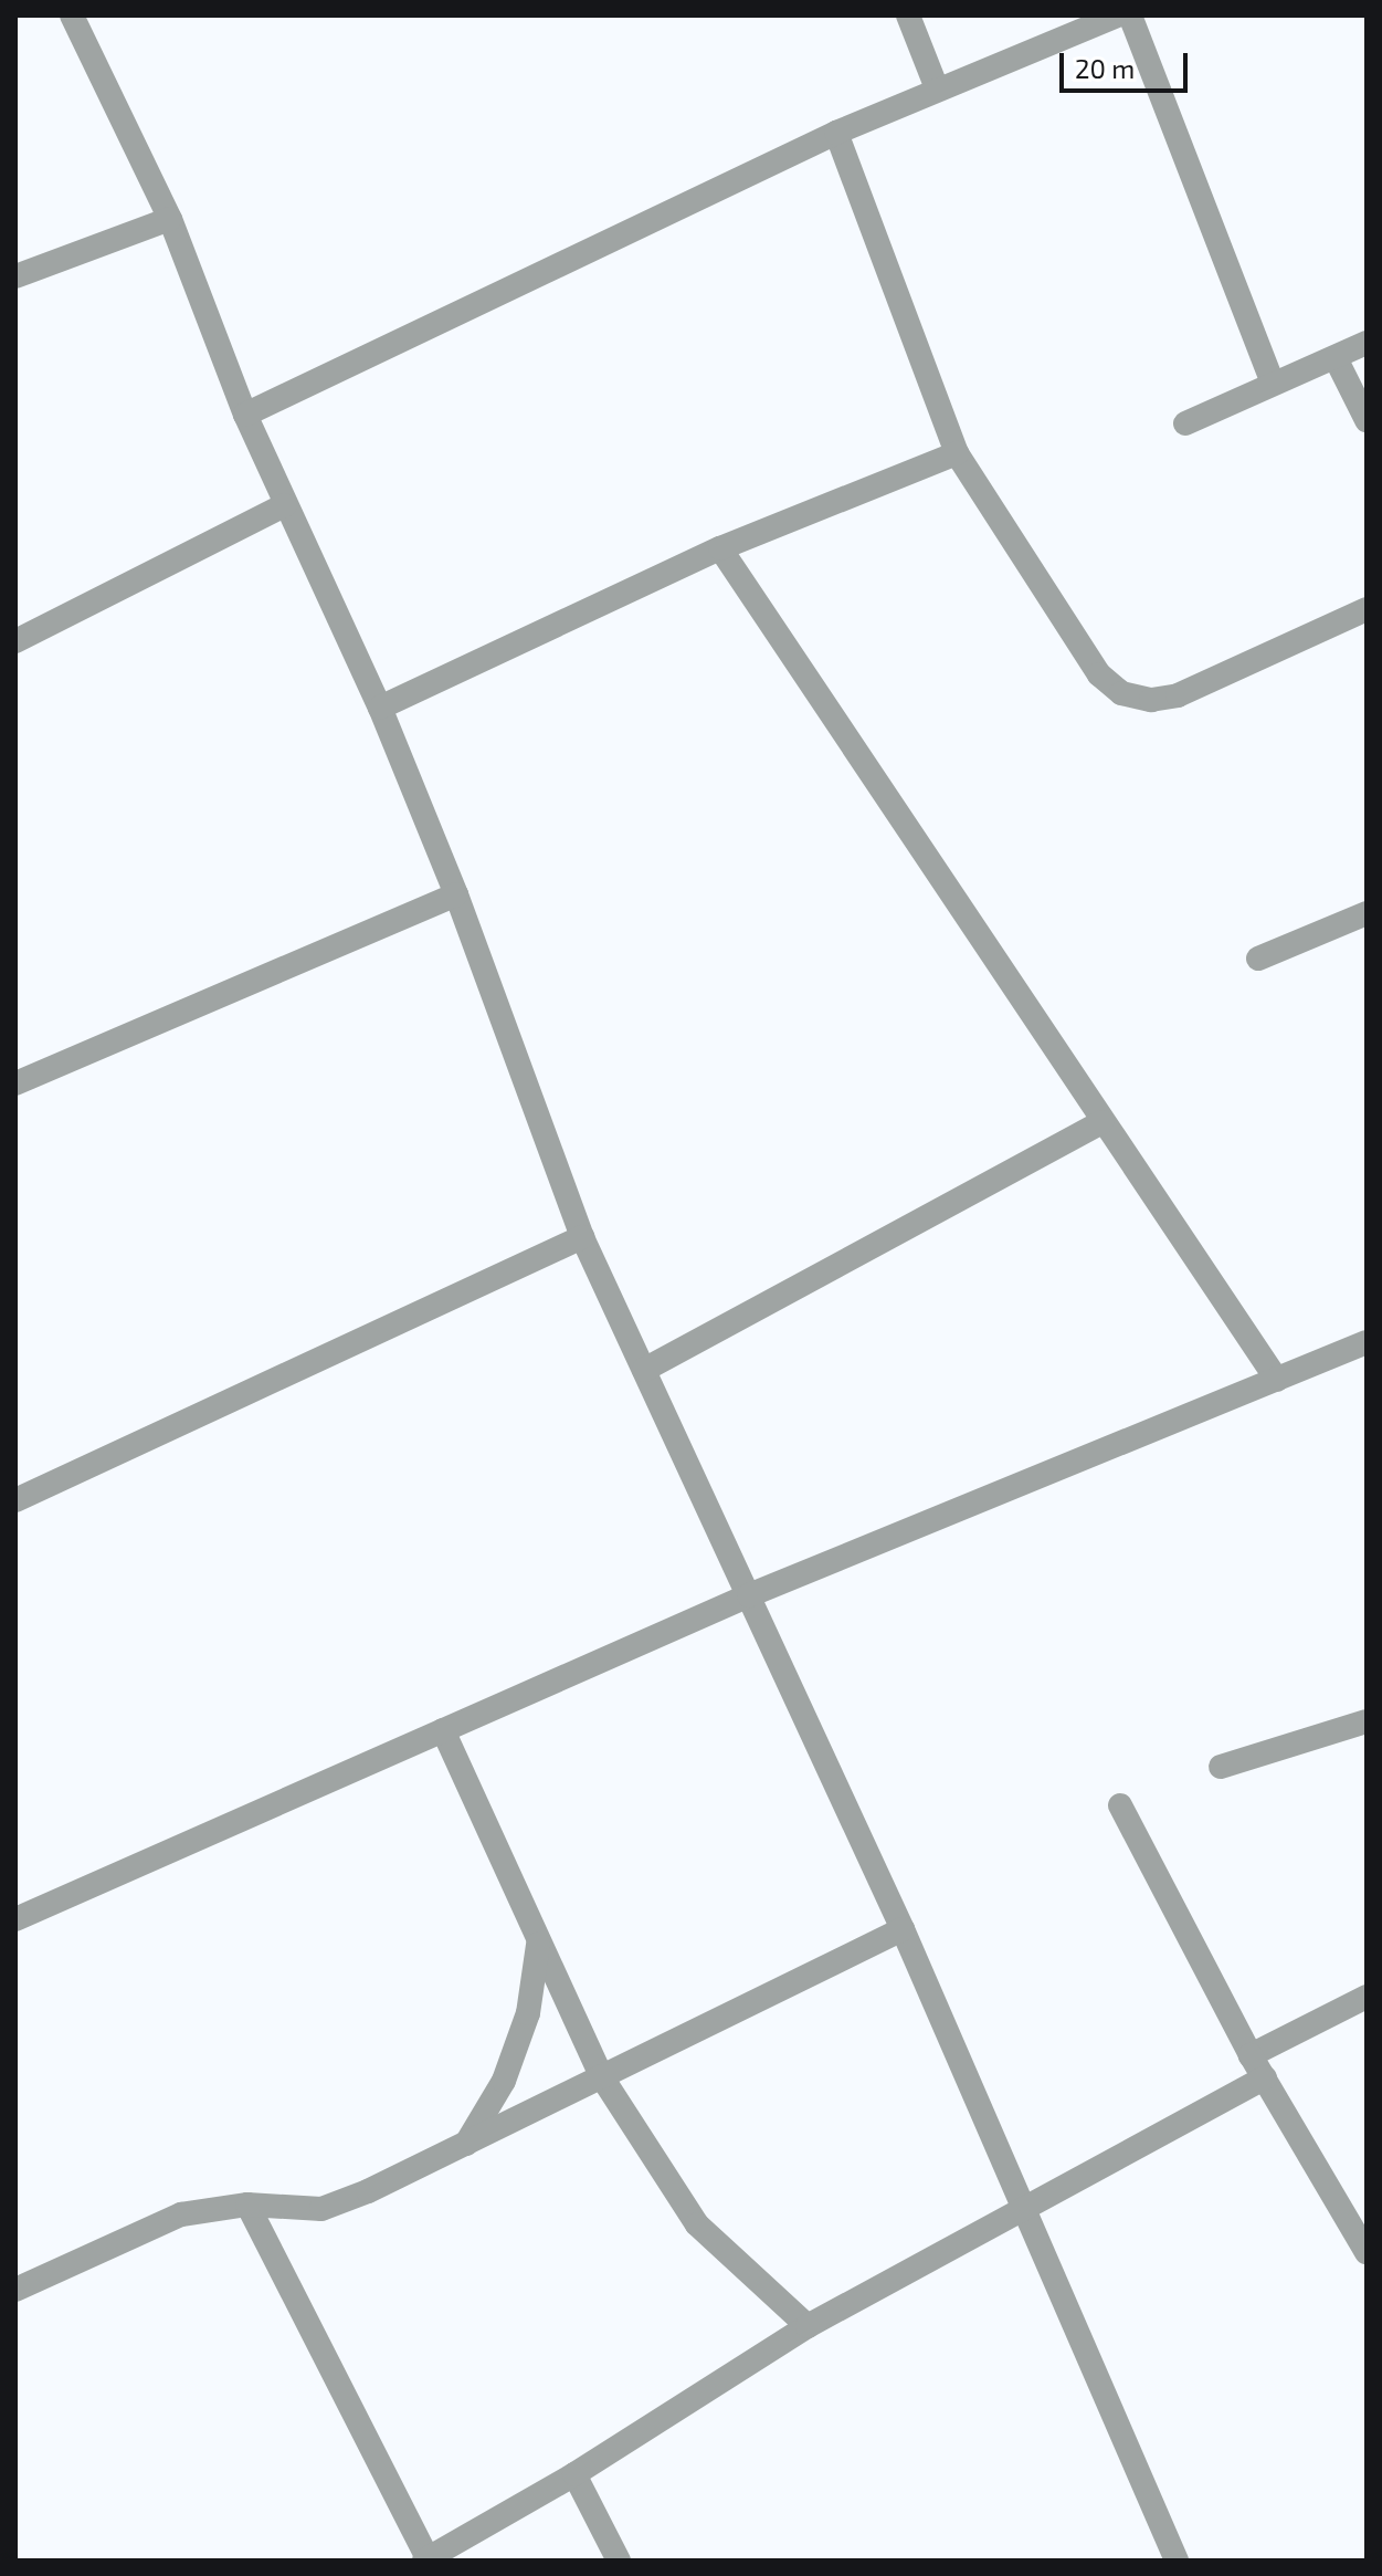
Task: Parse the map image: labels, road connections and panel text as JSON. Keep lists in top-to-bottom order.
{
  "scale_bar": "20 m"
}
